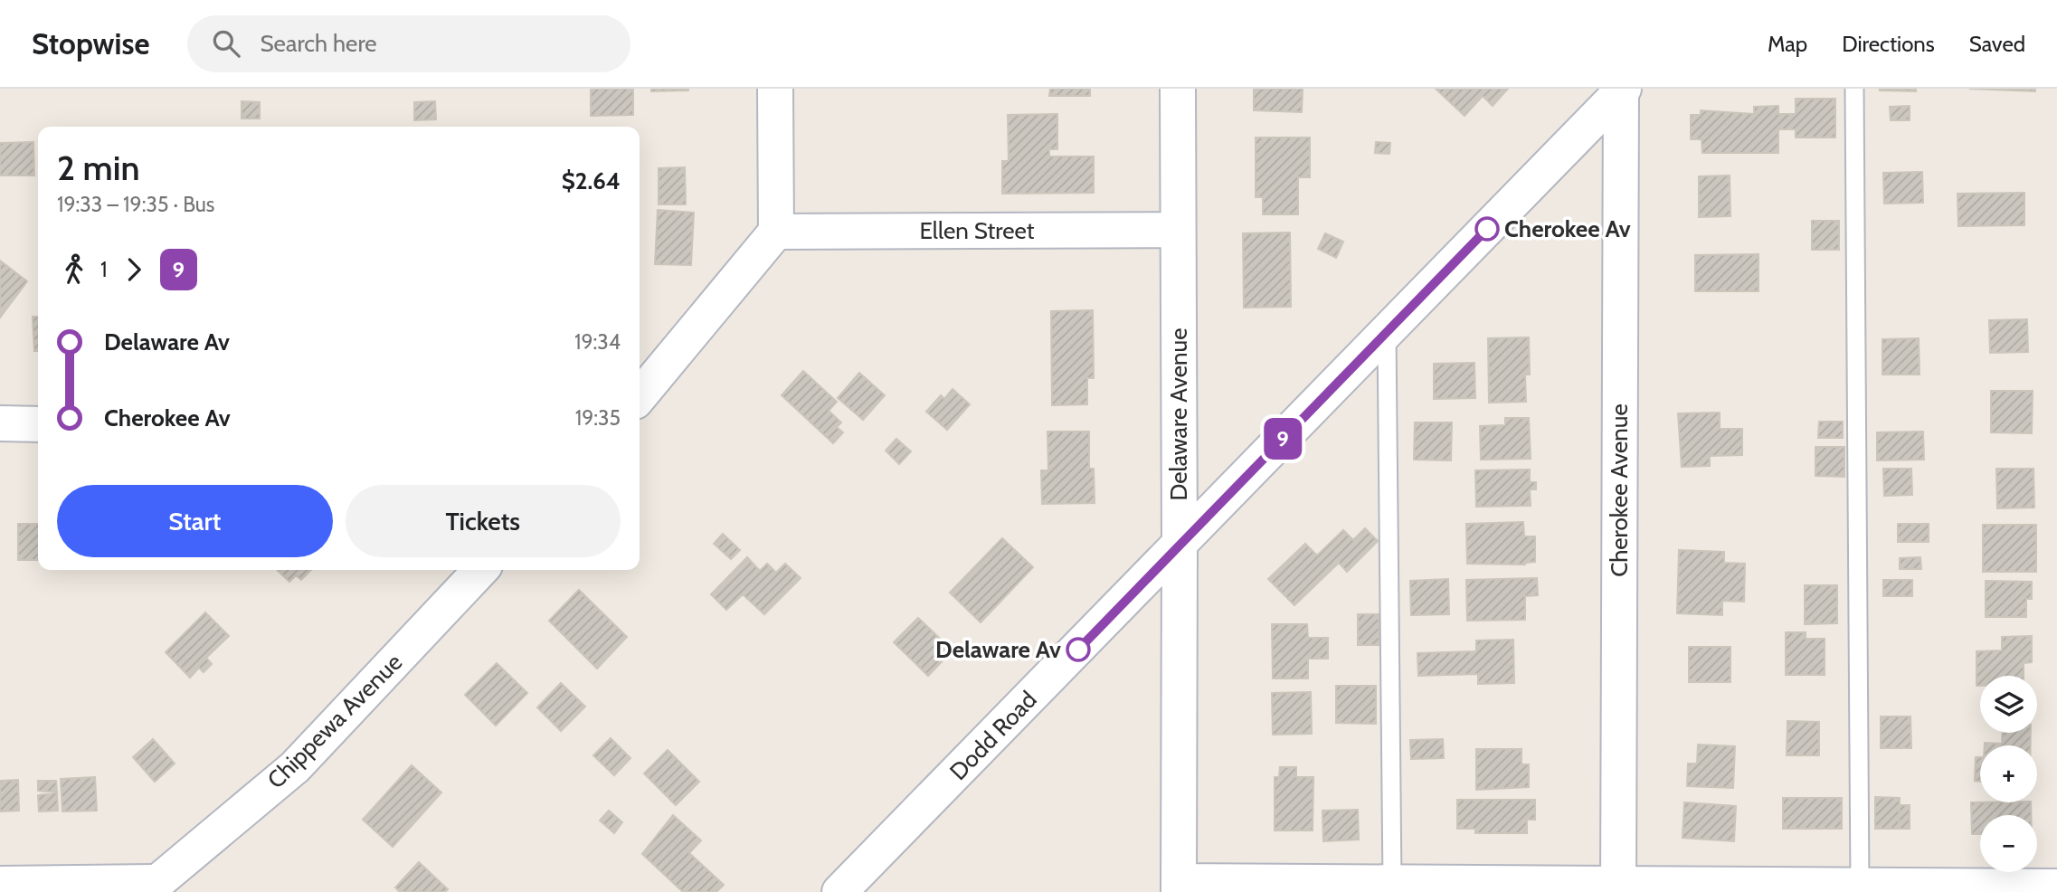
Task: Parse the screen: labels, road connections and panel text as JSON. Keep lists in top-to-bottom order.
{
  "streets": {
    "street": [
      "Ellen Street",
      "Delaware Avenue",
      "Cherokee Avenue",
      "Chippewa Avenue",
      "Dodd Road"
    ]
  },
  "crossings": [
    ["Ellen Street", "Delaware Avenue"],
    ["Delaware Avenue", "Dodd Road"],
    ["Cherokee Avenue", "Dodd Road"]
  ],
  "places": ["Cherokee Av", "Delaware Av"],
  "lines": ["bus line 9"],
  "page": {
    "header": "Stopwise",
    "search": "Search here",
    "nav": ["Map", "Directions", "Saved"],
    "on_map": "9",
    "heading": ["2 min", "19:33 – 19:35 · Bus", "$2.64"],
    "legs": ["1", "9"],
    "list": [
      {
        "name": "Delaware Av",
        "value": "19:34"
      },
      {
        "name": "Cherokee Av",
        "value": "19:35"
      }
    ],
    "buttons": ["Start", "Tickets"],
    "map_buttons": ["+", "−"]
  }
}
